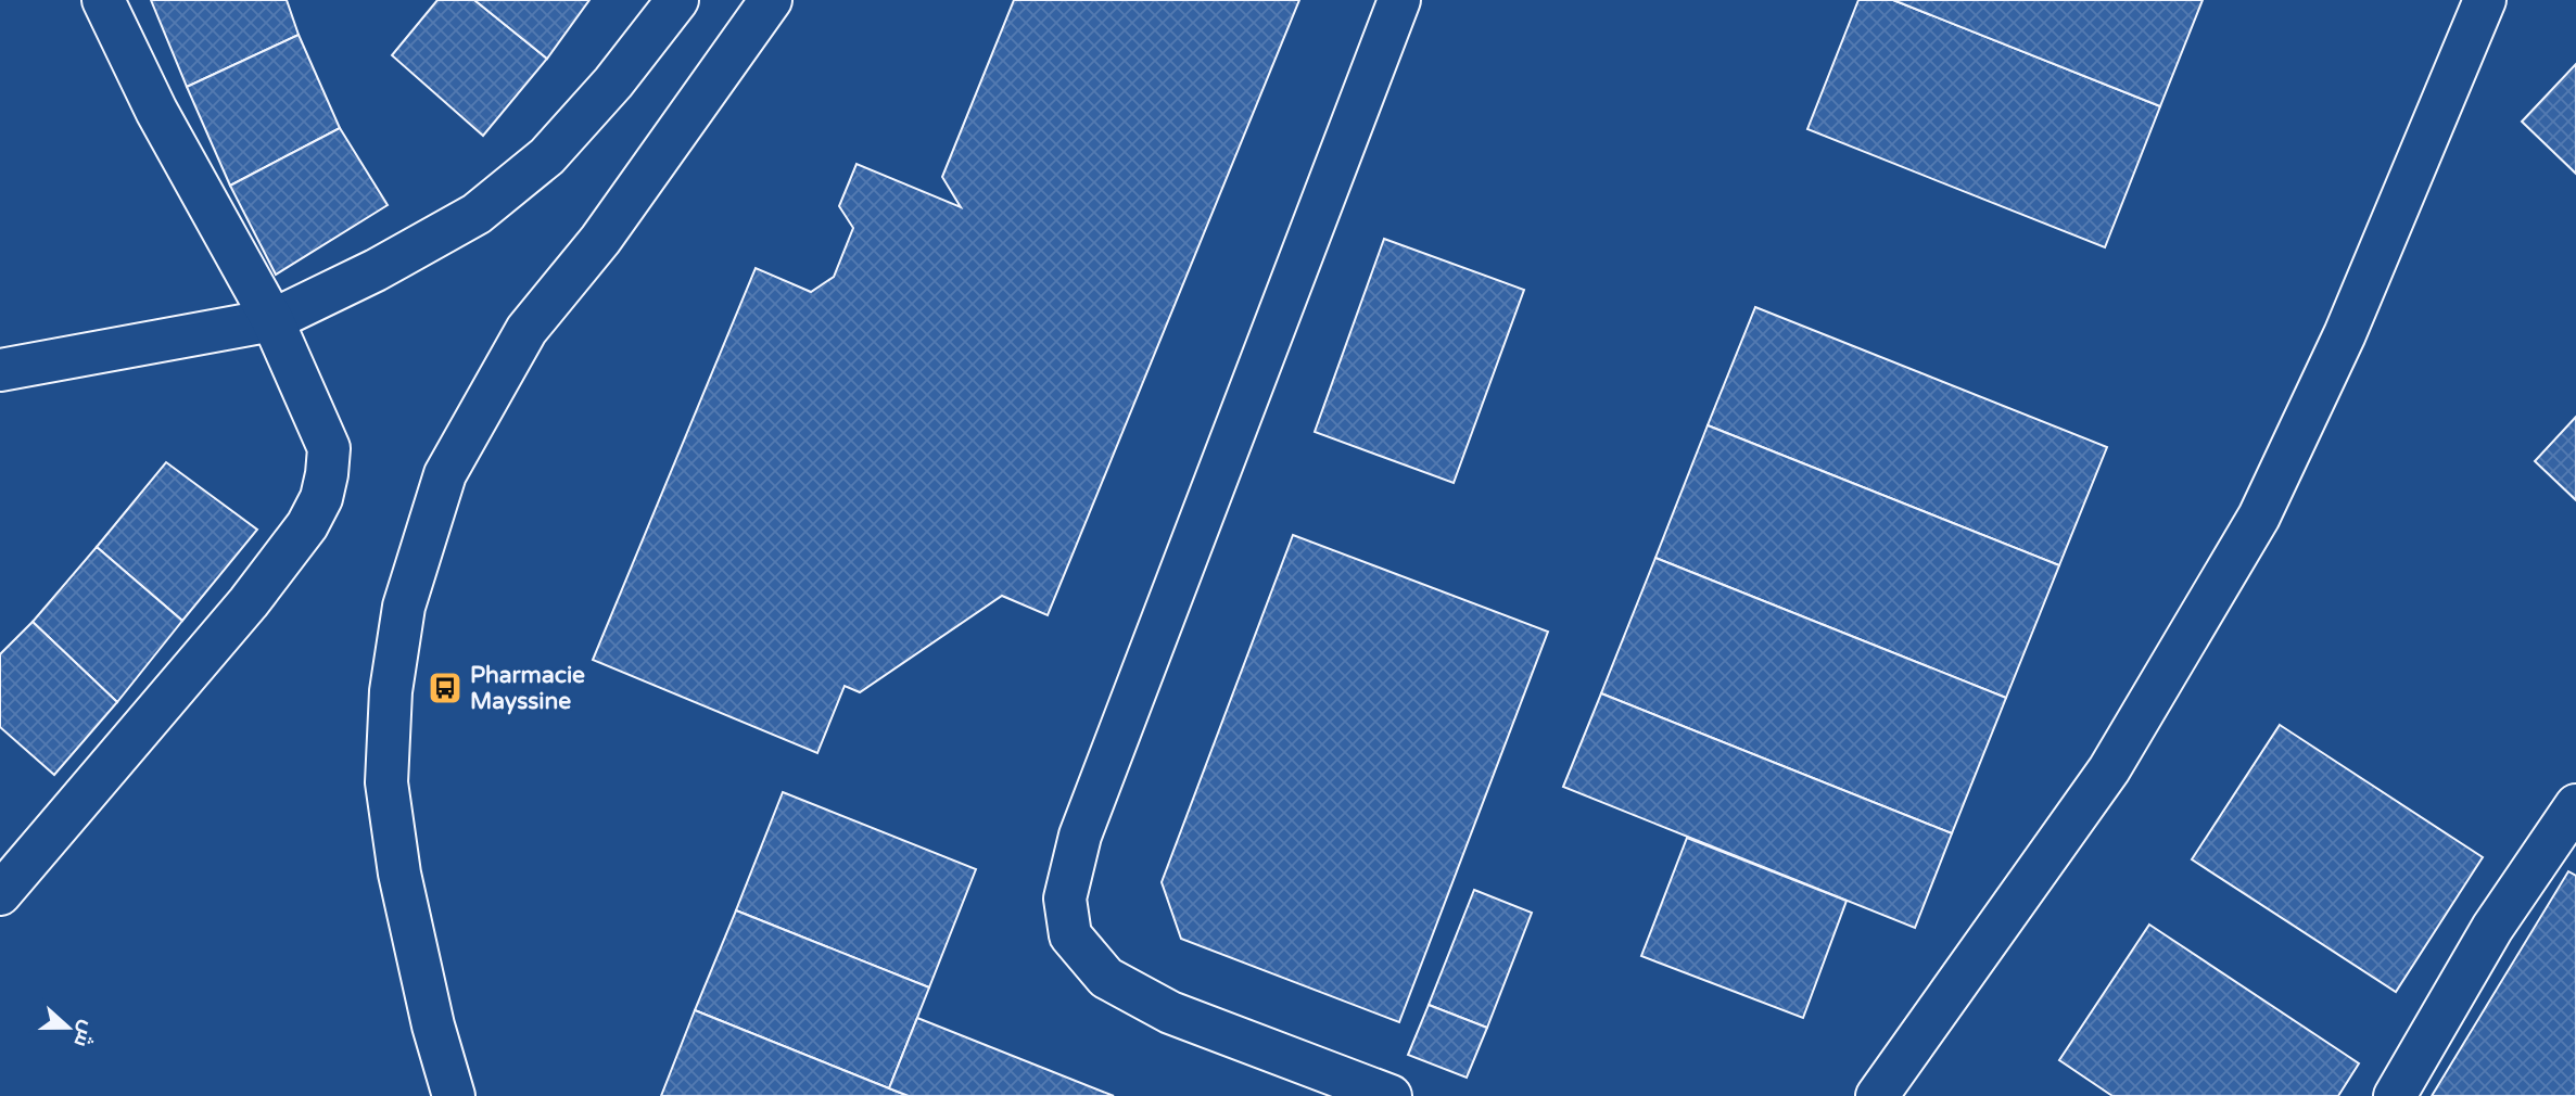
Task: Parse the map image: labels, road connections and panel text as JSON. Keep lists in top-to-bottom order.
{
  "places": {
    "bus stop": ["Pharmacie Mayssine"]
  },
  "north": "right"
}
